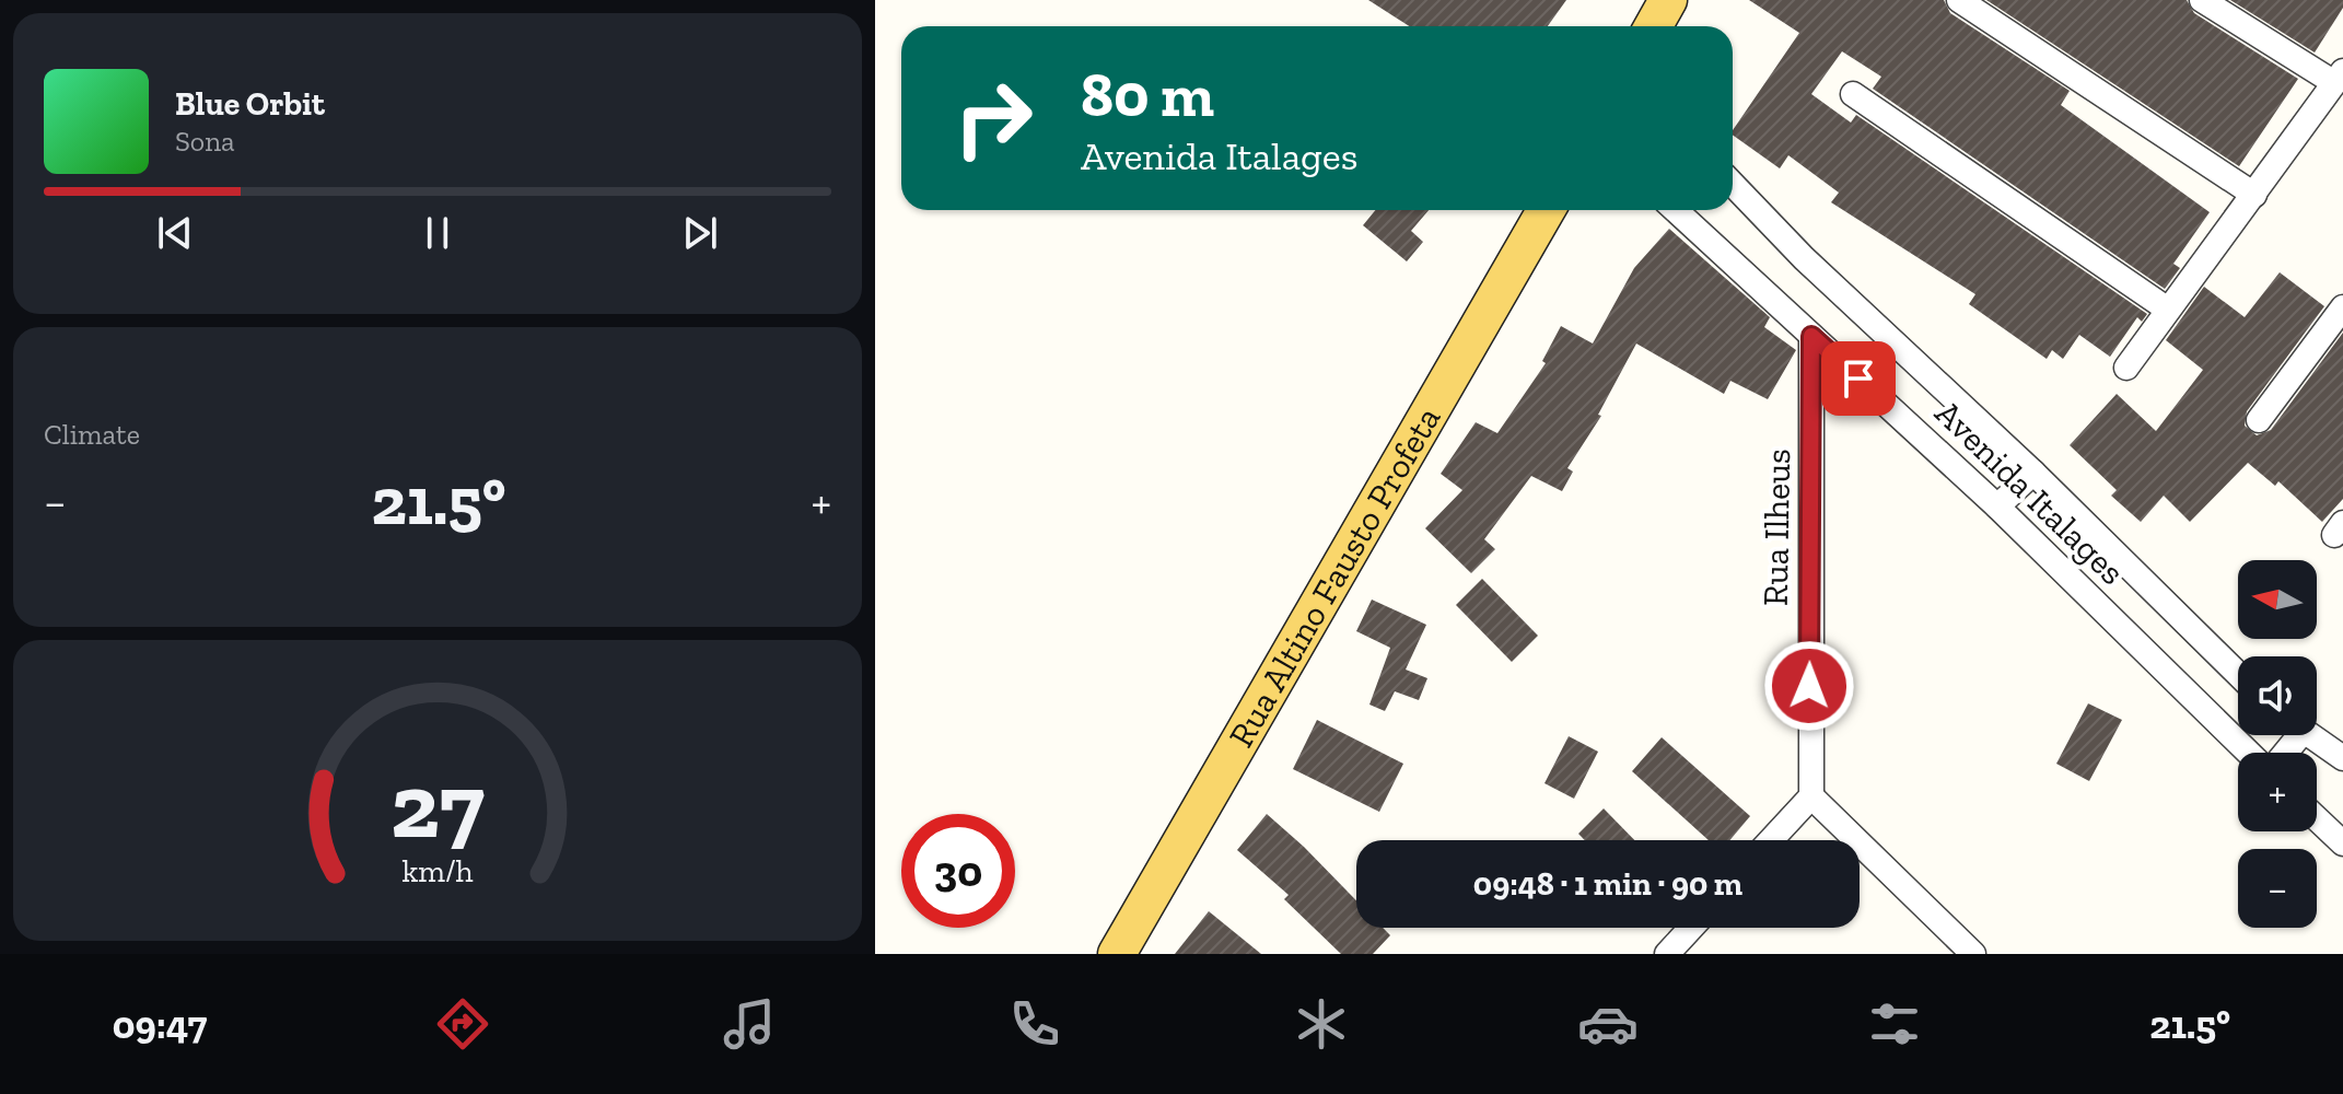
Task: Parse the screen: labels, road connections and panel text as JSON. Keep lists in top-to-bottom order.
{
  "streets": {
    "main road": ["Rua Altino Fausto Profeta"],
    "street": ["Avenida Italages", "Rua Ilheus"]
  },
  "crossings": [
    ["Avenida Italages", "Rua Ilheus"]
  ],
  "north": "left",
  "page": {
    "turn": ["80 m", "Avenida Italages"],
    "song": ["Blue Orbit", "Sona"],
    "tile": "Climate",
    "heat": ["−", "21.5°", "+"],
    "map_buttons": ["+", "−"],
    "limit": "30",
    "trip": "09:48 · 1 min · 90 m",
    "tabs": ["09:47", "21.5°"],
    "gauge": ["27", "km/h"]
  }
}
